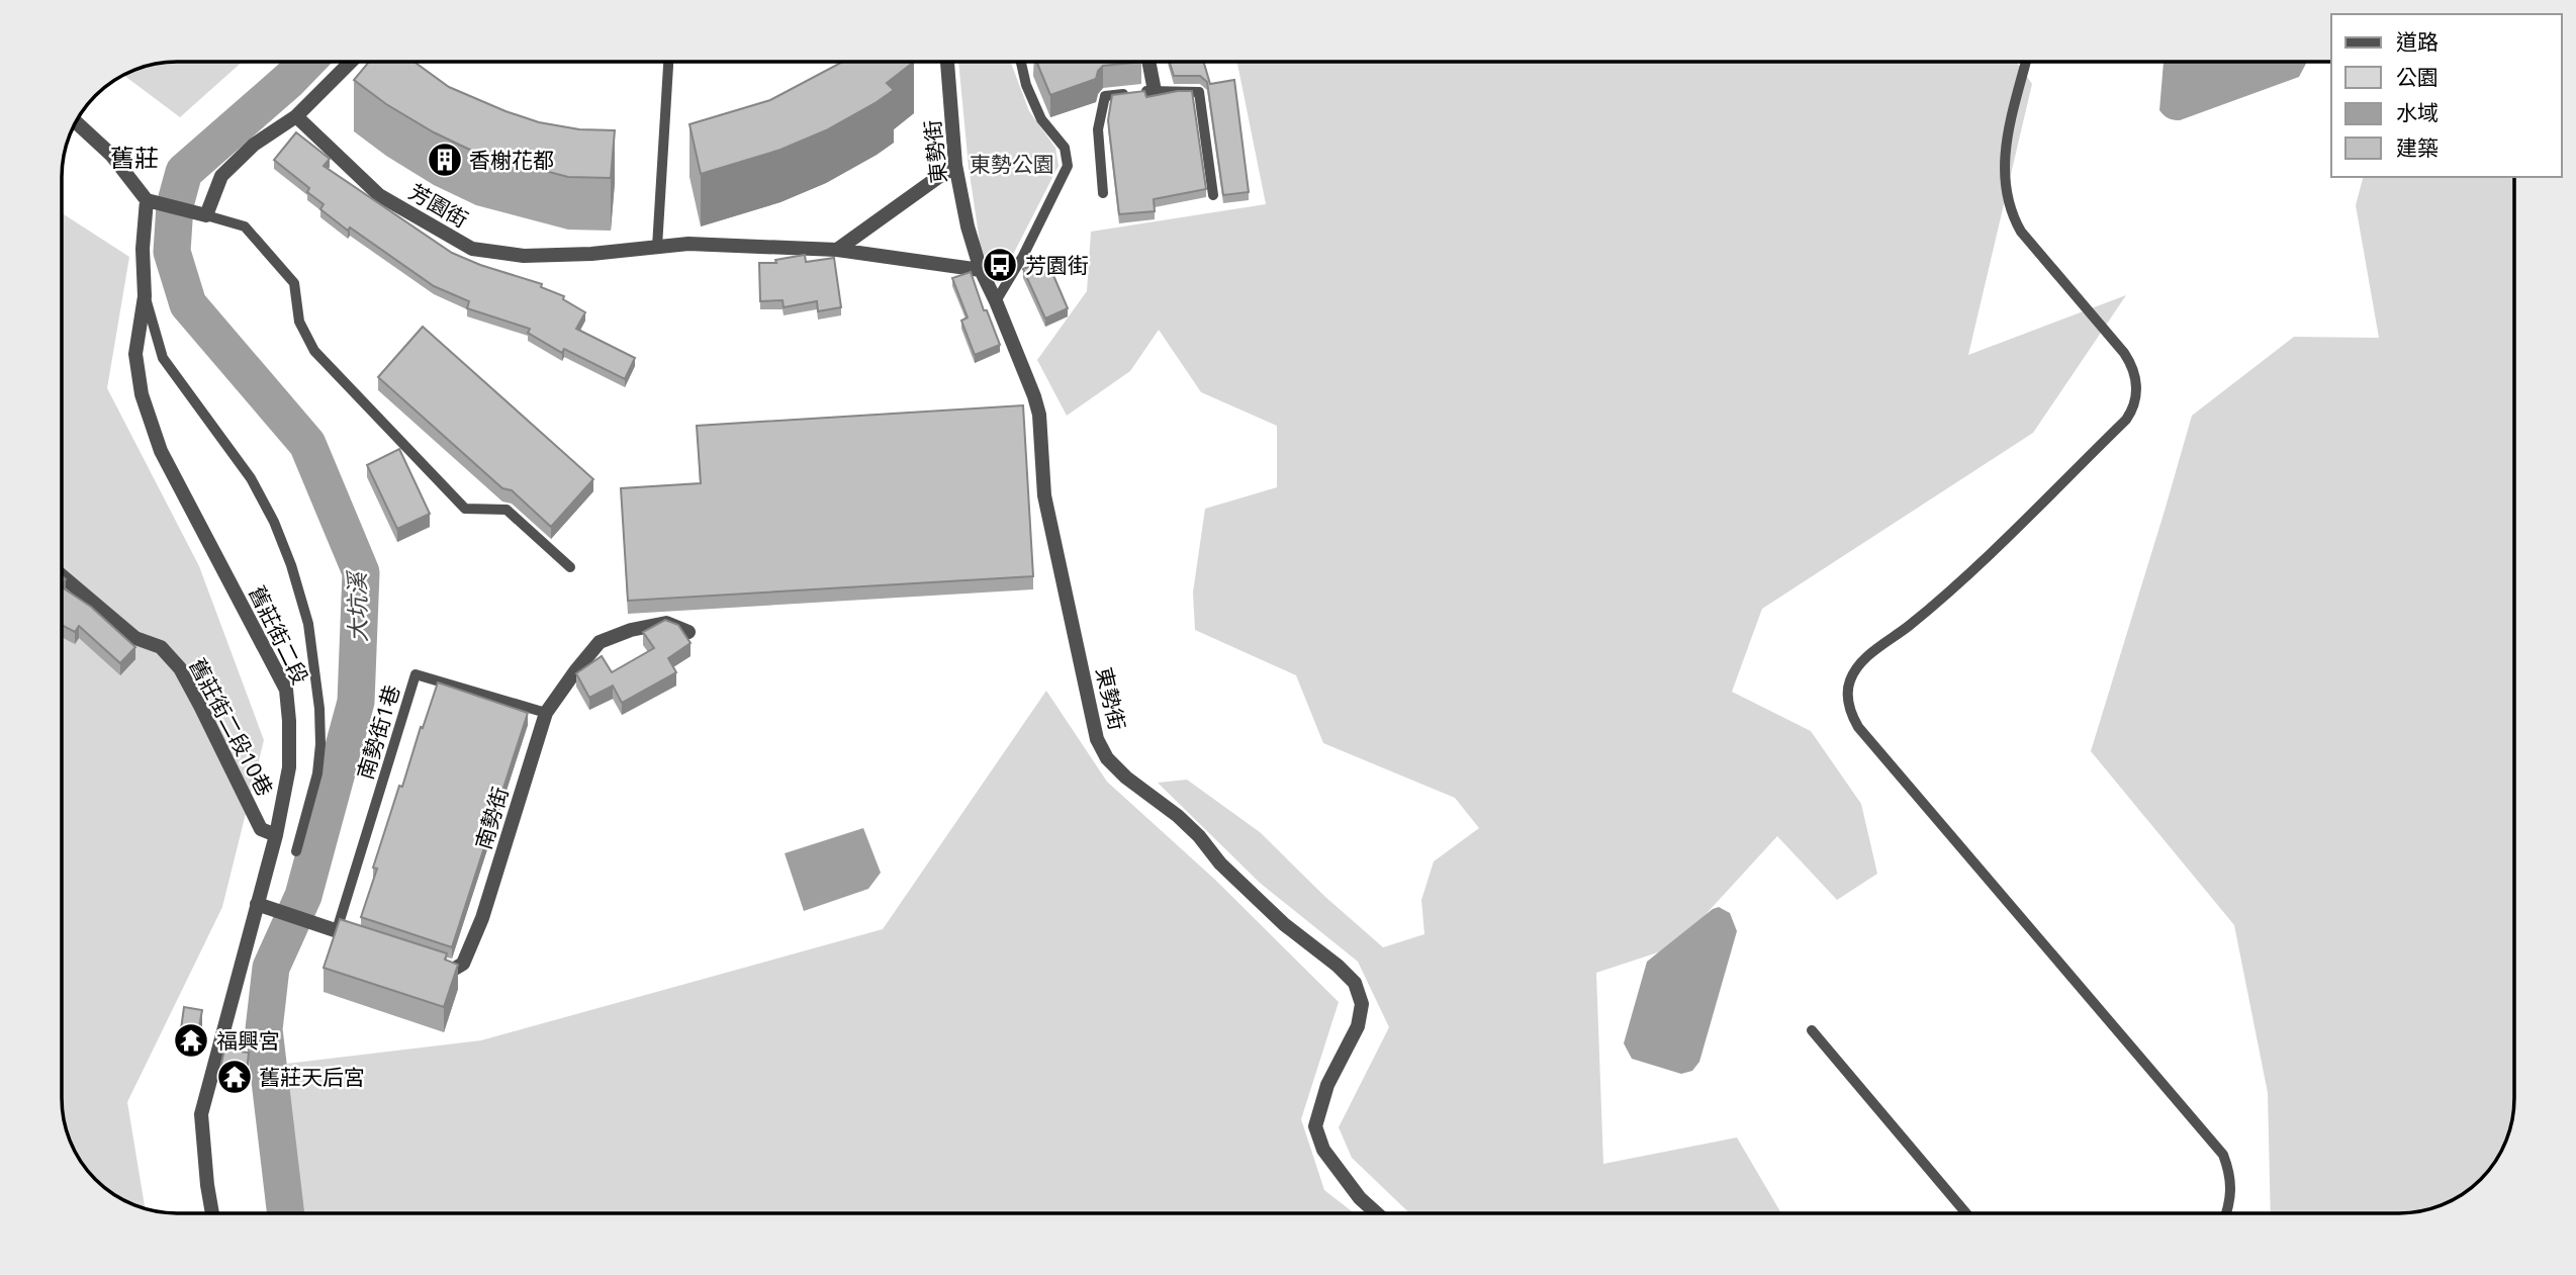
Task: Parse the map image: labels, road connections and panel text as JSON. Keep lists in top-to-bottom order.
{
  "streets": {
    "street": [
      "東勢街",
      "芳園街",
      "舊莊街二段",
      "舊莊街二段10巷",
      "南勢街"
    ],
    "lane": ["南勢街1巷"]
  },
  "crossings": [
    ["東勢街", "芳園街"],
    ["舊莊街二段", "舊莊街二段10巷"],
    ["南勢街1巷", "南勢街"]
  ],
  "districts": ["舊莊"],
  "water": ["大坑溪"],
  "parks": ["東勢公園"],
  "places": {
    "building": ["香榭花都"],
    "bus stop": ["芳園街"],
    "temple": ["福興宮", "舊莊天后宮"]
  },
  "legend": [
    "道路",
    "公園",
    "水域",
    "建築"
  ]
}
